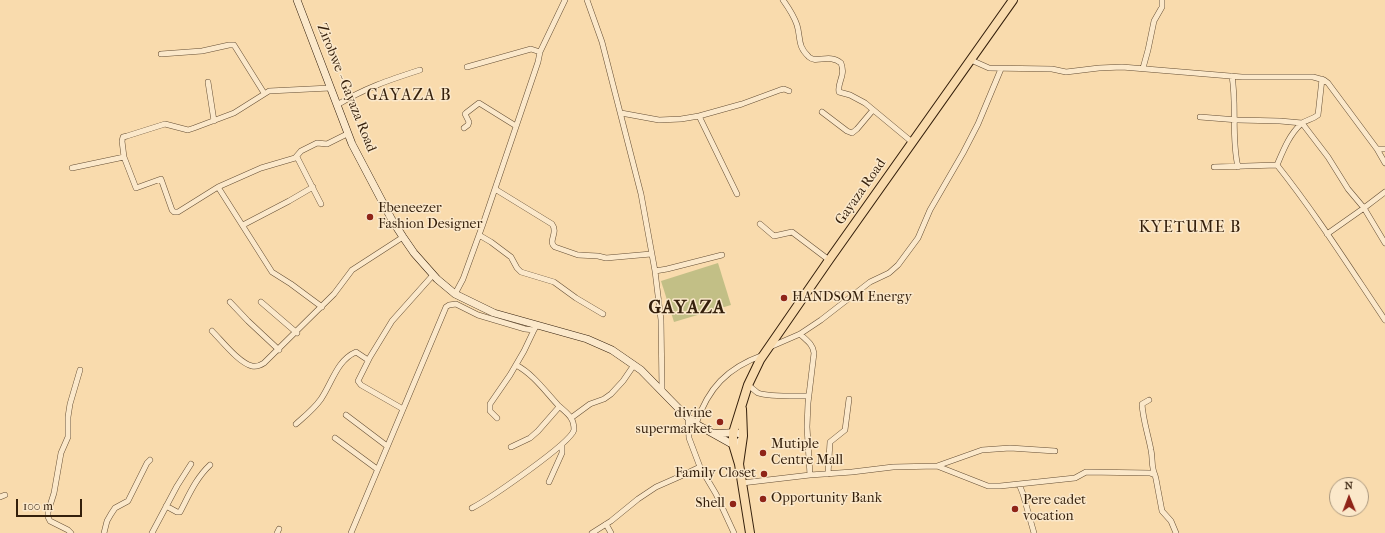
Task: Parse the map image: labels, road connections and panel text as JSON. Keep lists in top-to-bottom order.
{
  "streets": {
    "main road": ["Gayaza Road"],
    "street": ["Zirobwe - Gayaza Road"]
  },
  "crossings": [
    ["Zirobwe - Gayaza Road", "Gayaza Road"]
  ],
  "districts": ["GAYAZA B", "KYETUME B", "GAYAZA"],
  "places": [
    "Ebeneezer Fashion Designer",
    "HANDSOM Energy",
    "divine supermarket",
    "Mutiple Centre Mall",
    "Family Closet",
    "Opportunity Bank",
    "Shell",
    "Pere cadet vocation"
  ],
  "scale_bar": "100 m",
  "north": "top"
}
